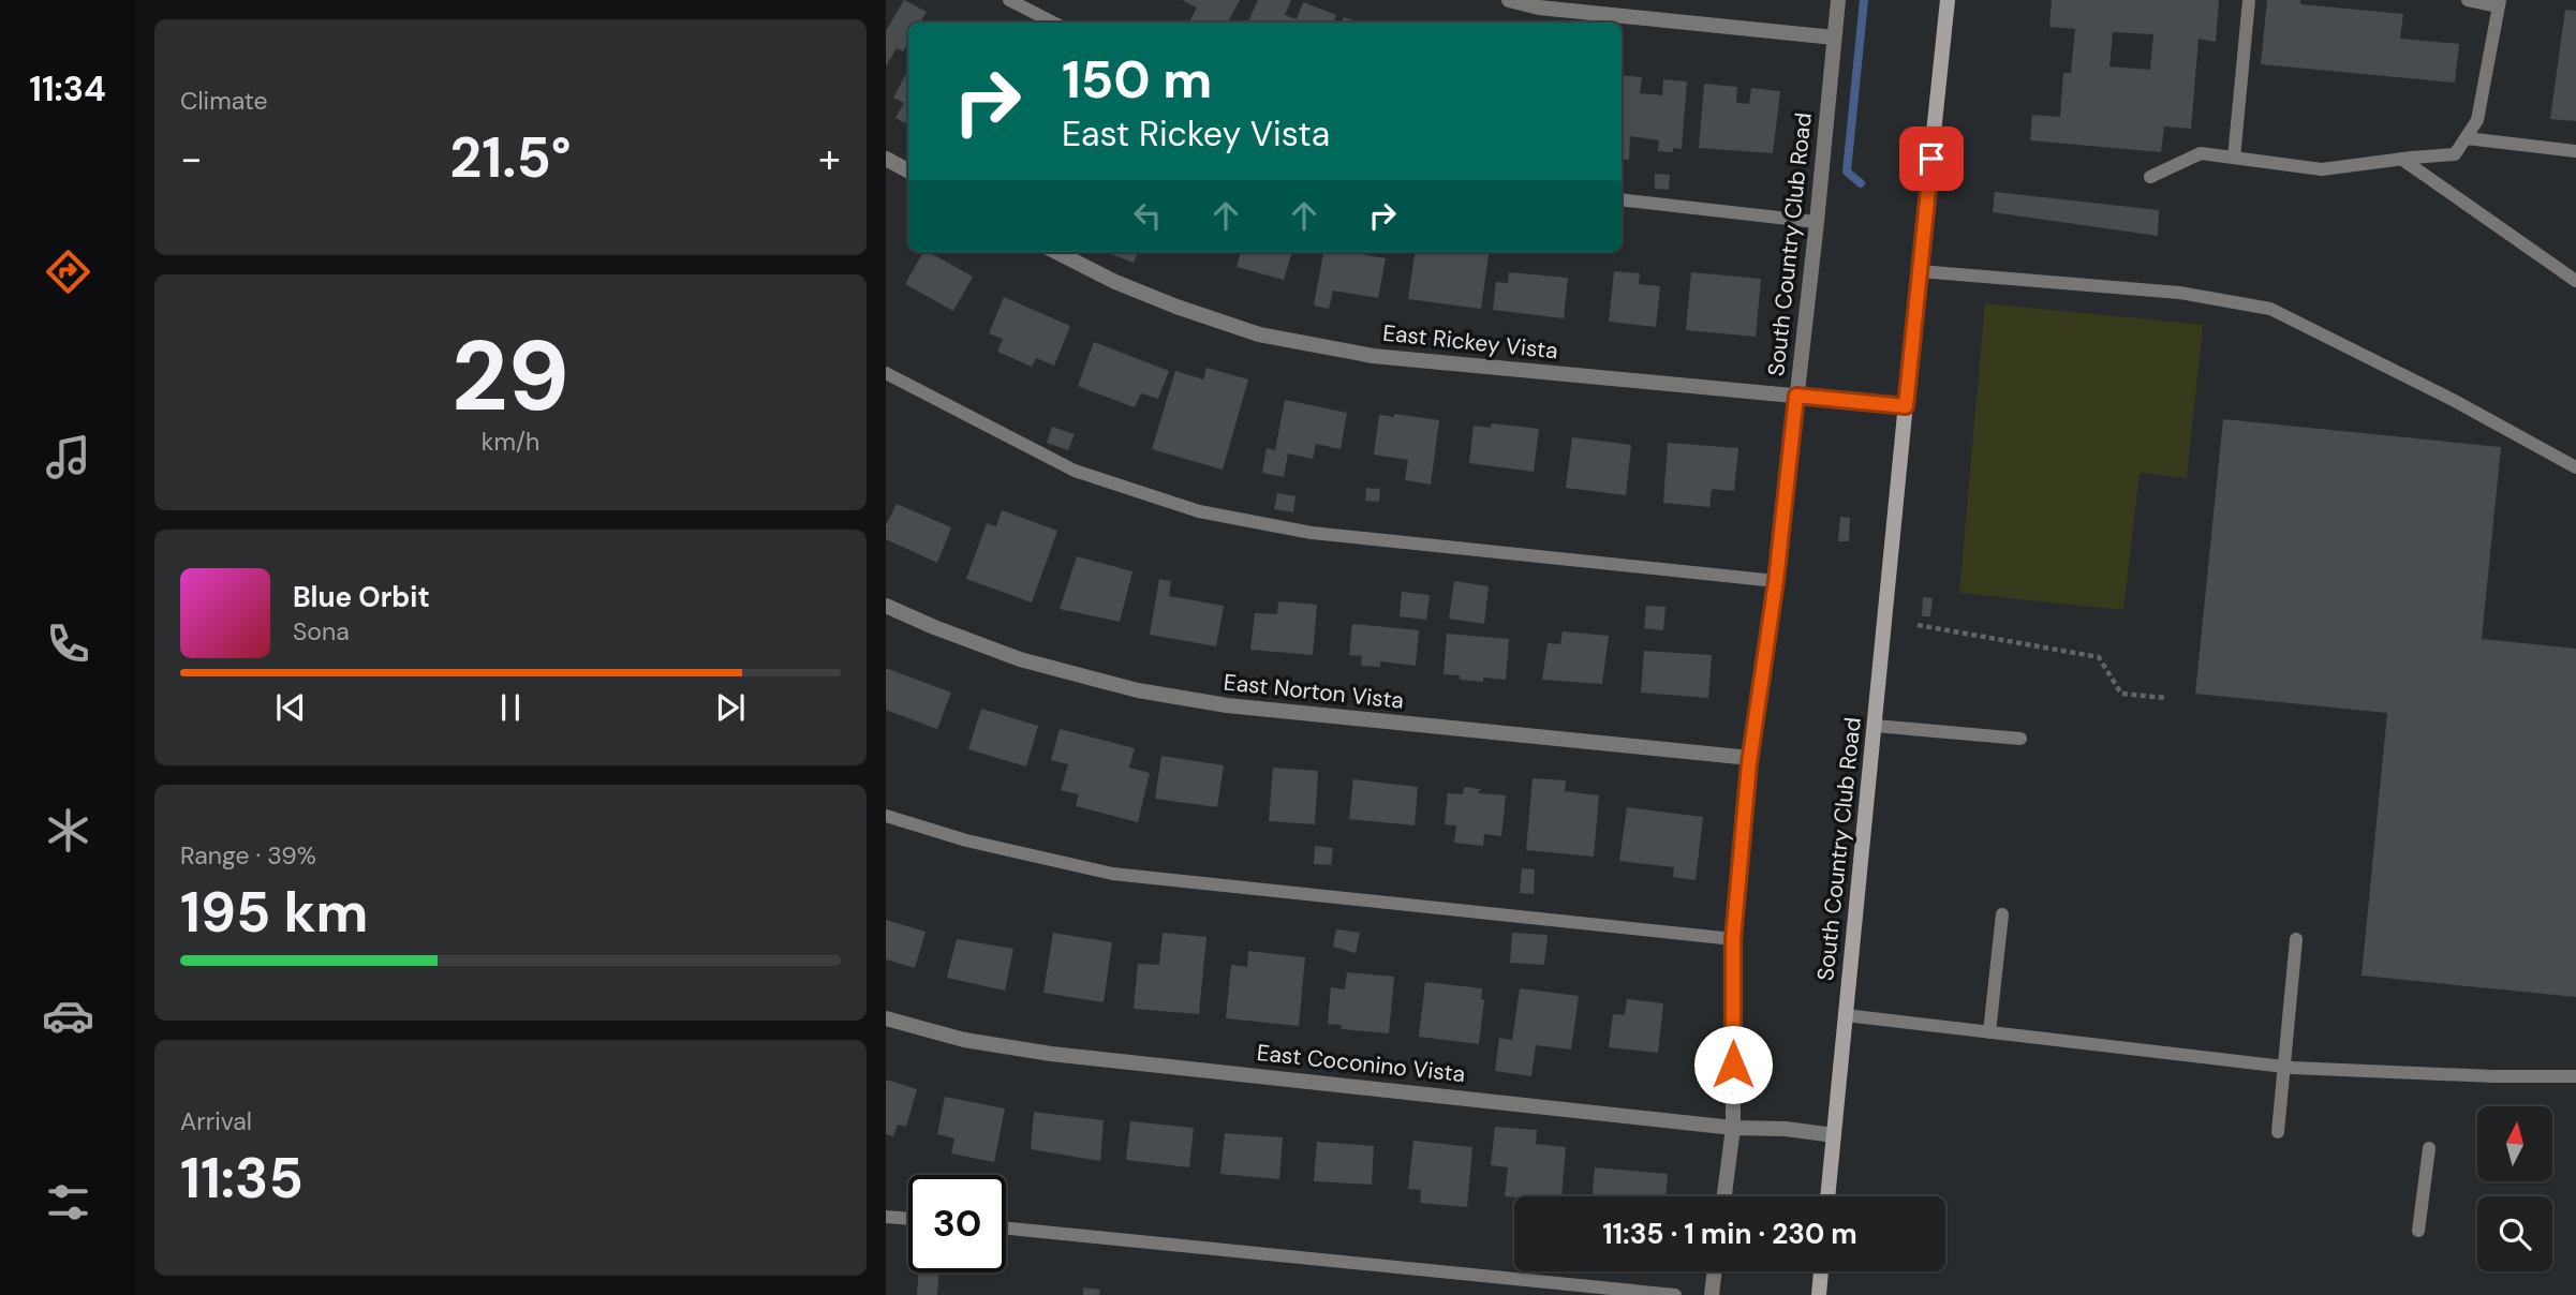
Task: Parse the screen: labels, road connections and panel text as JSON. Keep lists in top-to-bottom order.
{
  "streets": {
    "street": [
      "South Country Club Road",
      "East Rickey Vista",
      "East Norton Vista",
      "East Coconino Vista"
    ]
  },
  "crossings": [
    ["South Country Club Road", "East Rickey Vista"],
    ["South Country Club Road", "East Norton Vista"],
    ["South Country Club Road", "East Coconino Vista"]
  ],
  "north": "top",
  "page": {
    "tabs": "11:34",
    "tile": [
      "Climate",
      ["29", "km/h"],
      ["Range · 39%", "195 km"],
      ["Arrival", "11:35"]
    ],
    "turn": ["150 m", "East Rickey Vista"],
    "heat": ["−", "21.5°", "+"],
    "song": ["Blue Orbit", "Sona"],
    "limit": "30",
    "trip": "11:35 · 1 min · 230 m"
  }
}
